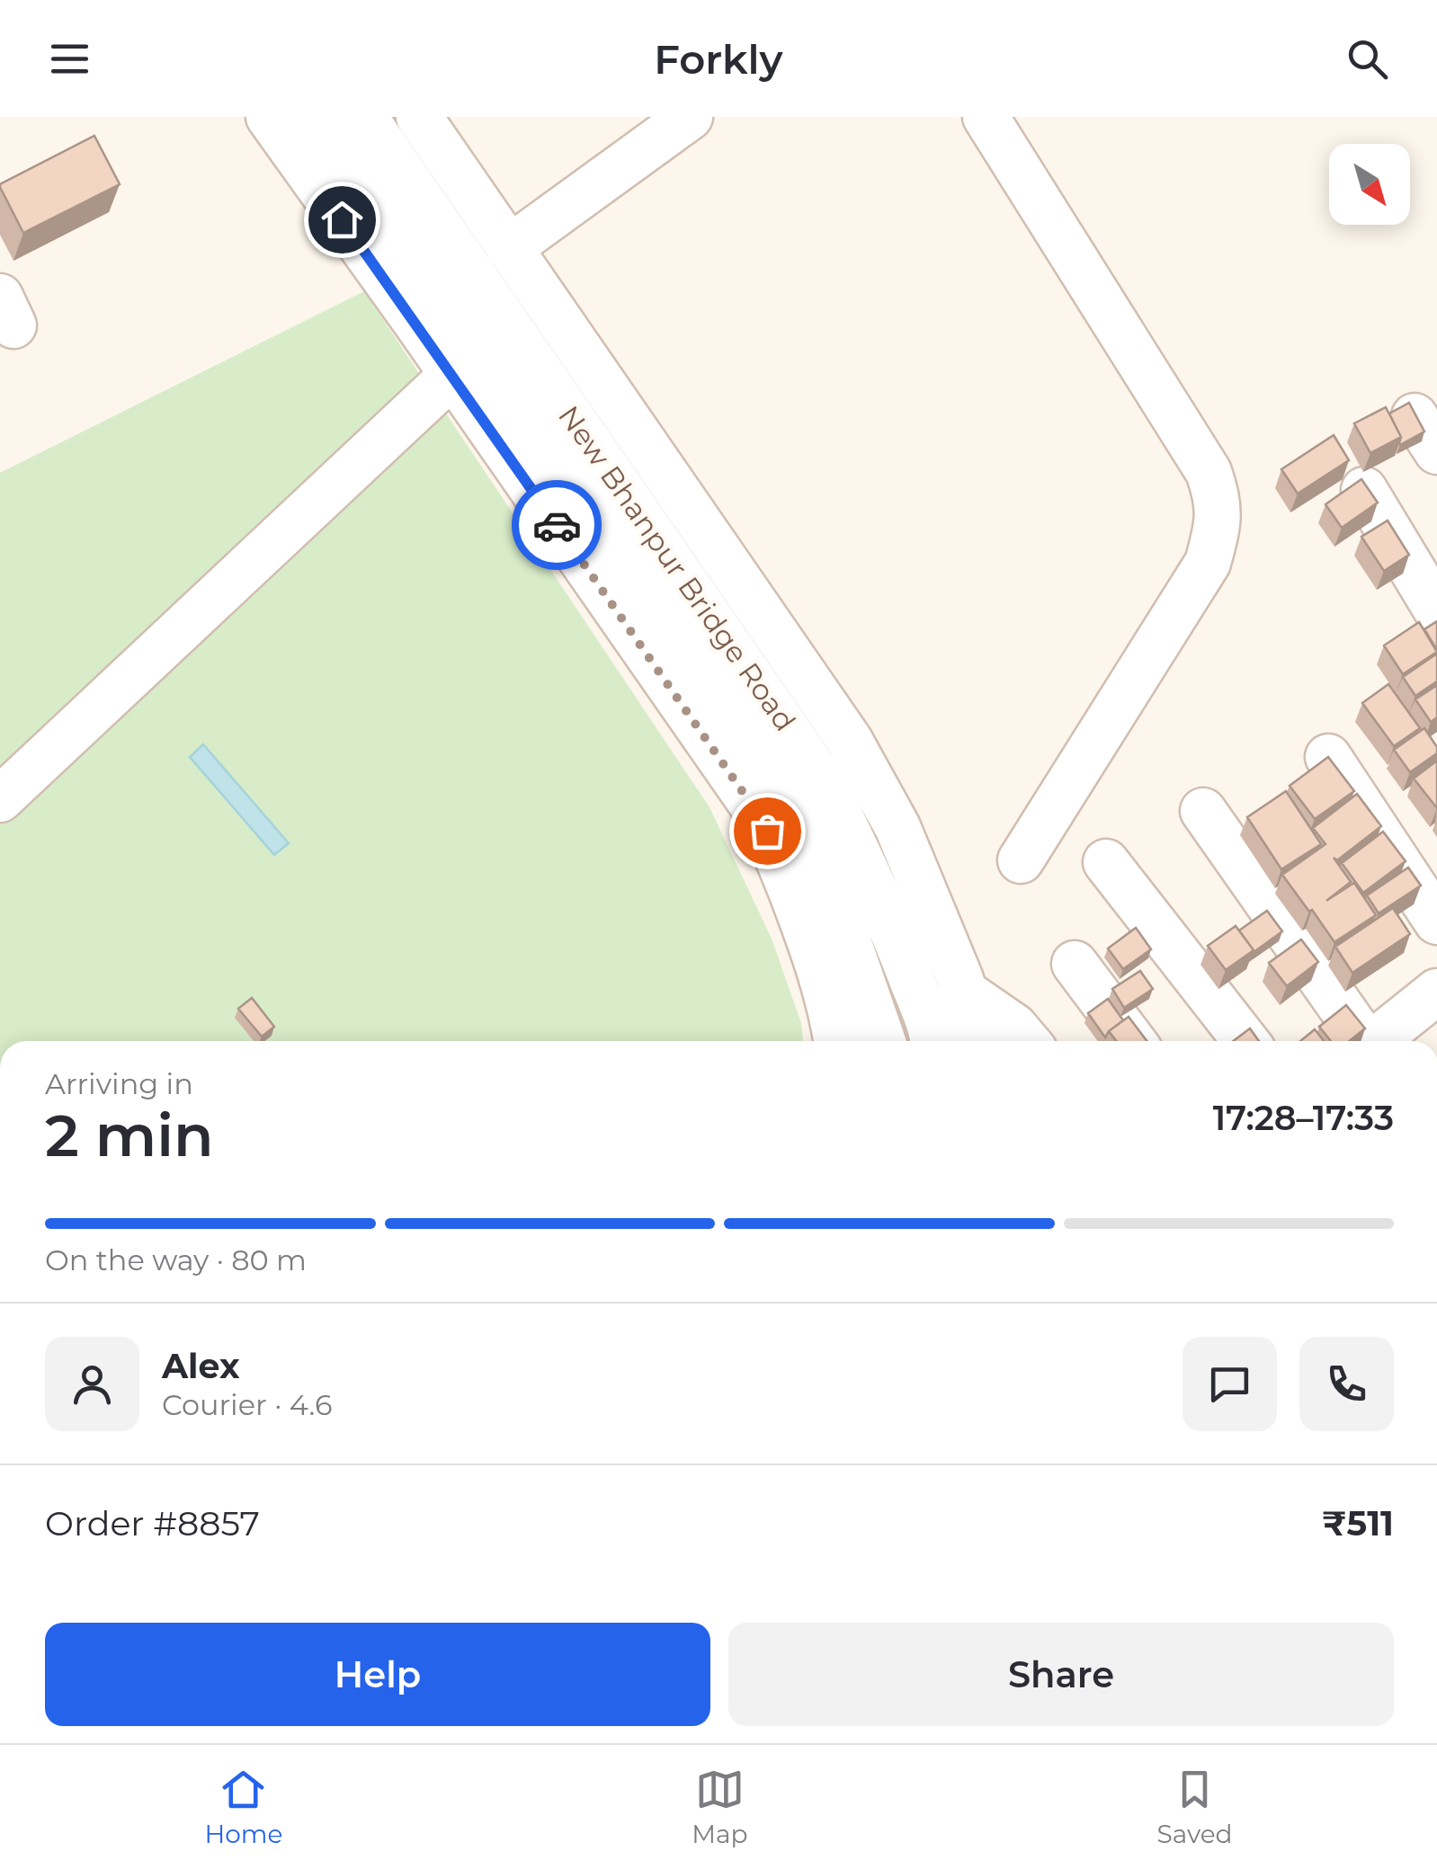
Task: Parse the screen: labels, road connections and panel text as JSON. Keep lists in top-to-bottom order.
{
  "streets": {
    "street": ["New Bhanpur Bridge Road"]
  },
  "north": "bottom right",
  "page": {
    "header": "Forkly",
    "heading": ["2 min", "Arriving in", "17:28–17:33"],
    "panel": [
      "Alex",
      "Courier · 4.6",
      "Order #8857",
      "₹511"
    ],
    "bar": "On the way · 80 m",
    "buttons": ["Help", "Share"],
    "tabs": ["Home", "Map", "Saved"]
  }
}
